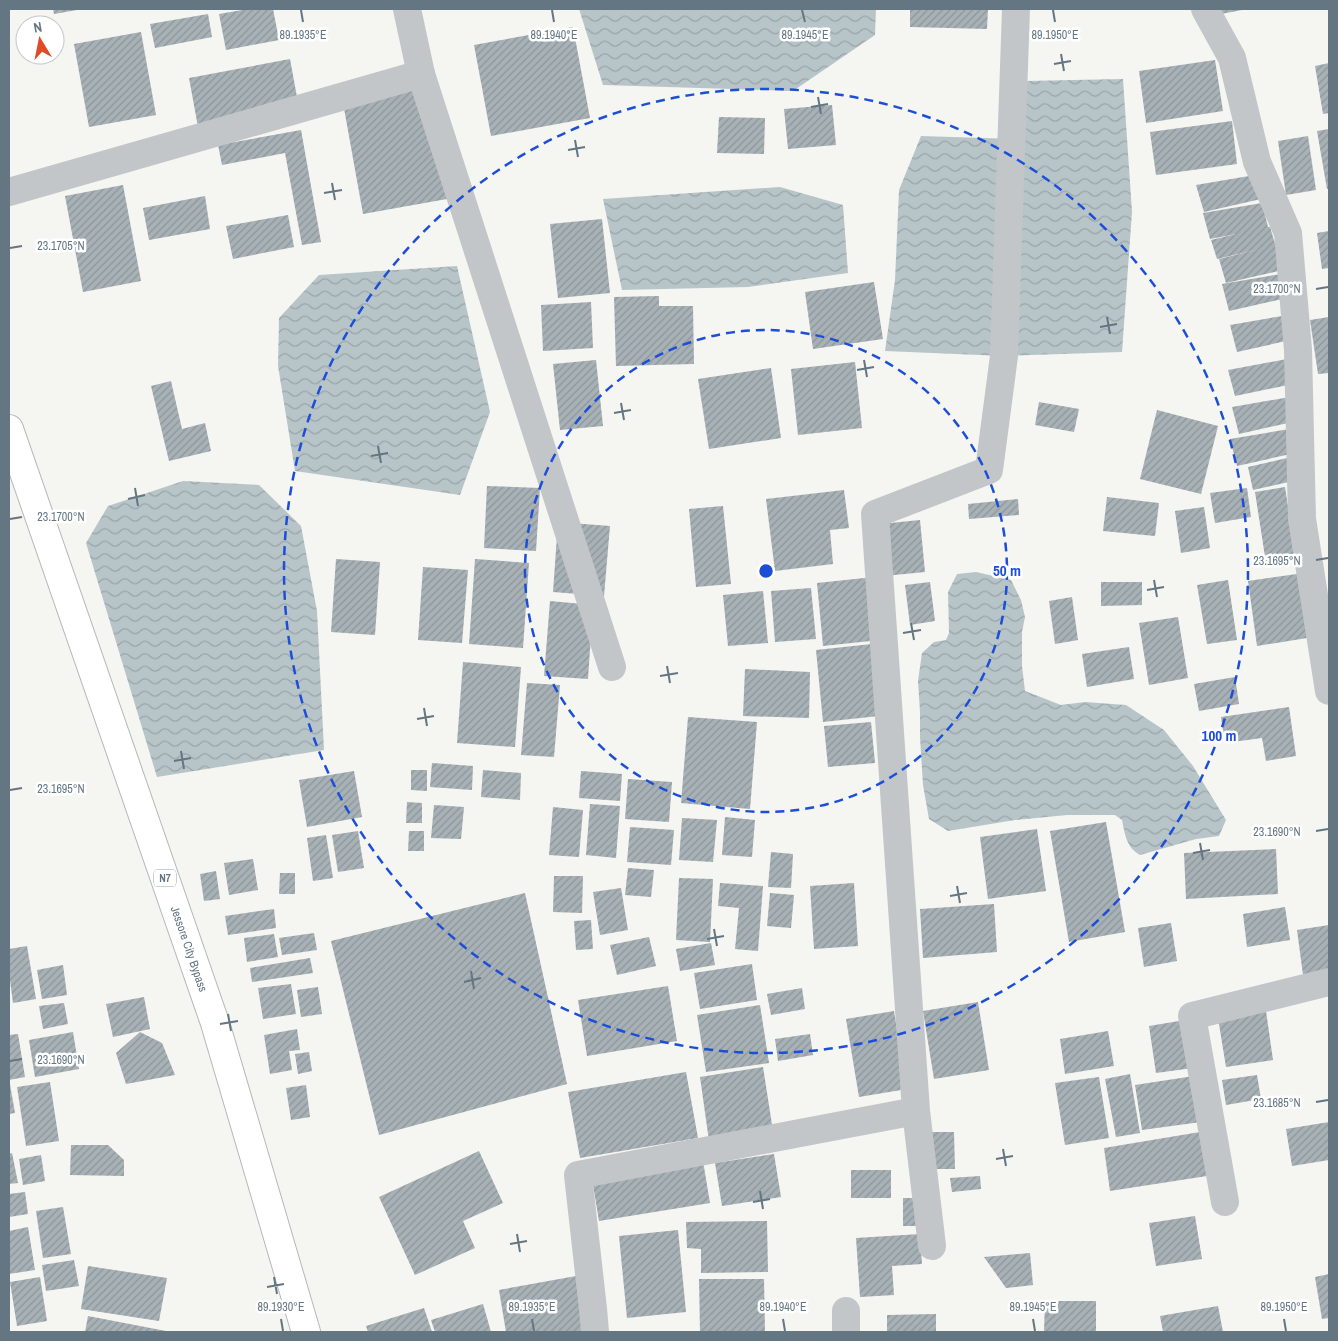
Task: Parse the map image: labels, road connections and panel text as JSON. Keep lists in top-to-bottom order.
{
  "streets": {
    "highway": ["N7", "Jessore City Bypass"]
  },
  "north": "top",
  "coordinates": [
    "89.1935°E",
    "89.1940°E",
    "89.1945°E",
    "89.1950°E",
    "23.1705°N",
    "23.1700°N",
    "23.1695°N",
    "23.1690°N",
    "23.1685°N",
    "89.1930°E"
  ],
  "rings": ["50 m", "100 m"]
}
